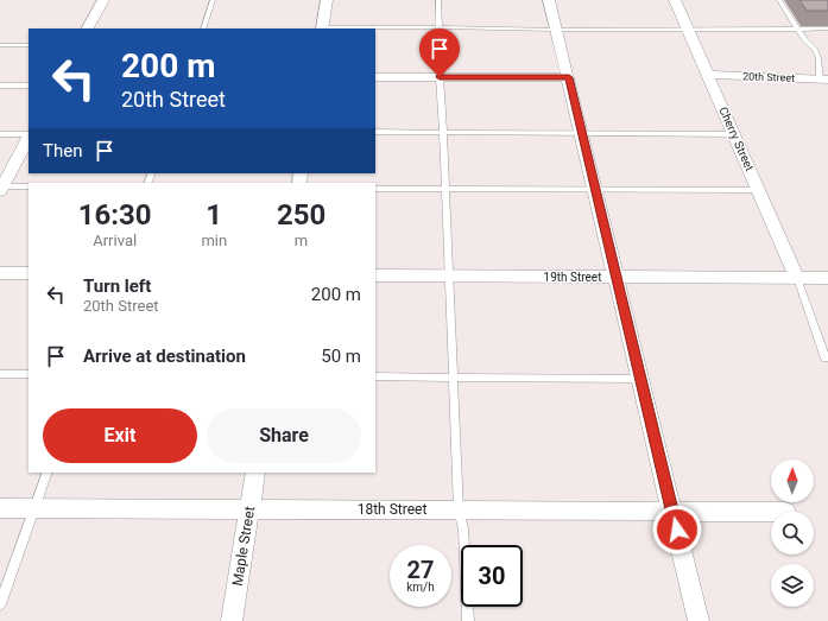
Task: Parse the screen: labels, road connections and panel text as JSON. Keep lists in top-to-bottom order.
{
  "streets": {
    "street": [
      "20th Street",
      "Cherry Street",
      "19th Street",
      "18th Street",
      "Maple Street"
    ]
  },
  "crossings": [
    ["20th Street", "Cherry Street"],
    ["Cherry Street", "19th Street"],
    ["18th Street", "Maple Street"]
  ],
  "north": "top",
  "page": {
    "turn": ["200 m", "20th Street"],
    "then": "Then",
    "eta": [
      "16:30",
      "Arrival",
      "1",
      "min",
      "250",
      "m"
    ],
    "list": [
      {
        "name": "Turn left",
        "note": "20th Street",
        "value": "200 m"
      },
      {
        "name": "Arrive at destination",
        "value": "50 m"
      }
    ],
    "buttons": ["Exit", "Share"],
    "speed": "27 km/h",
    "limit": "30"
  }
}
